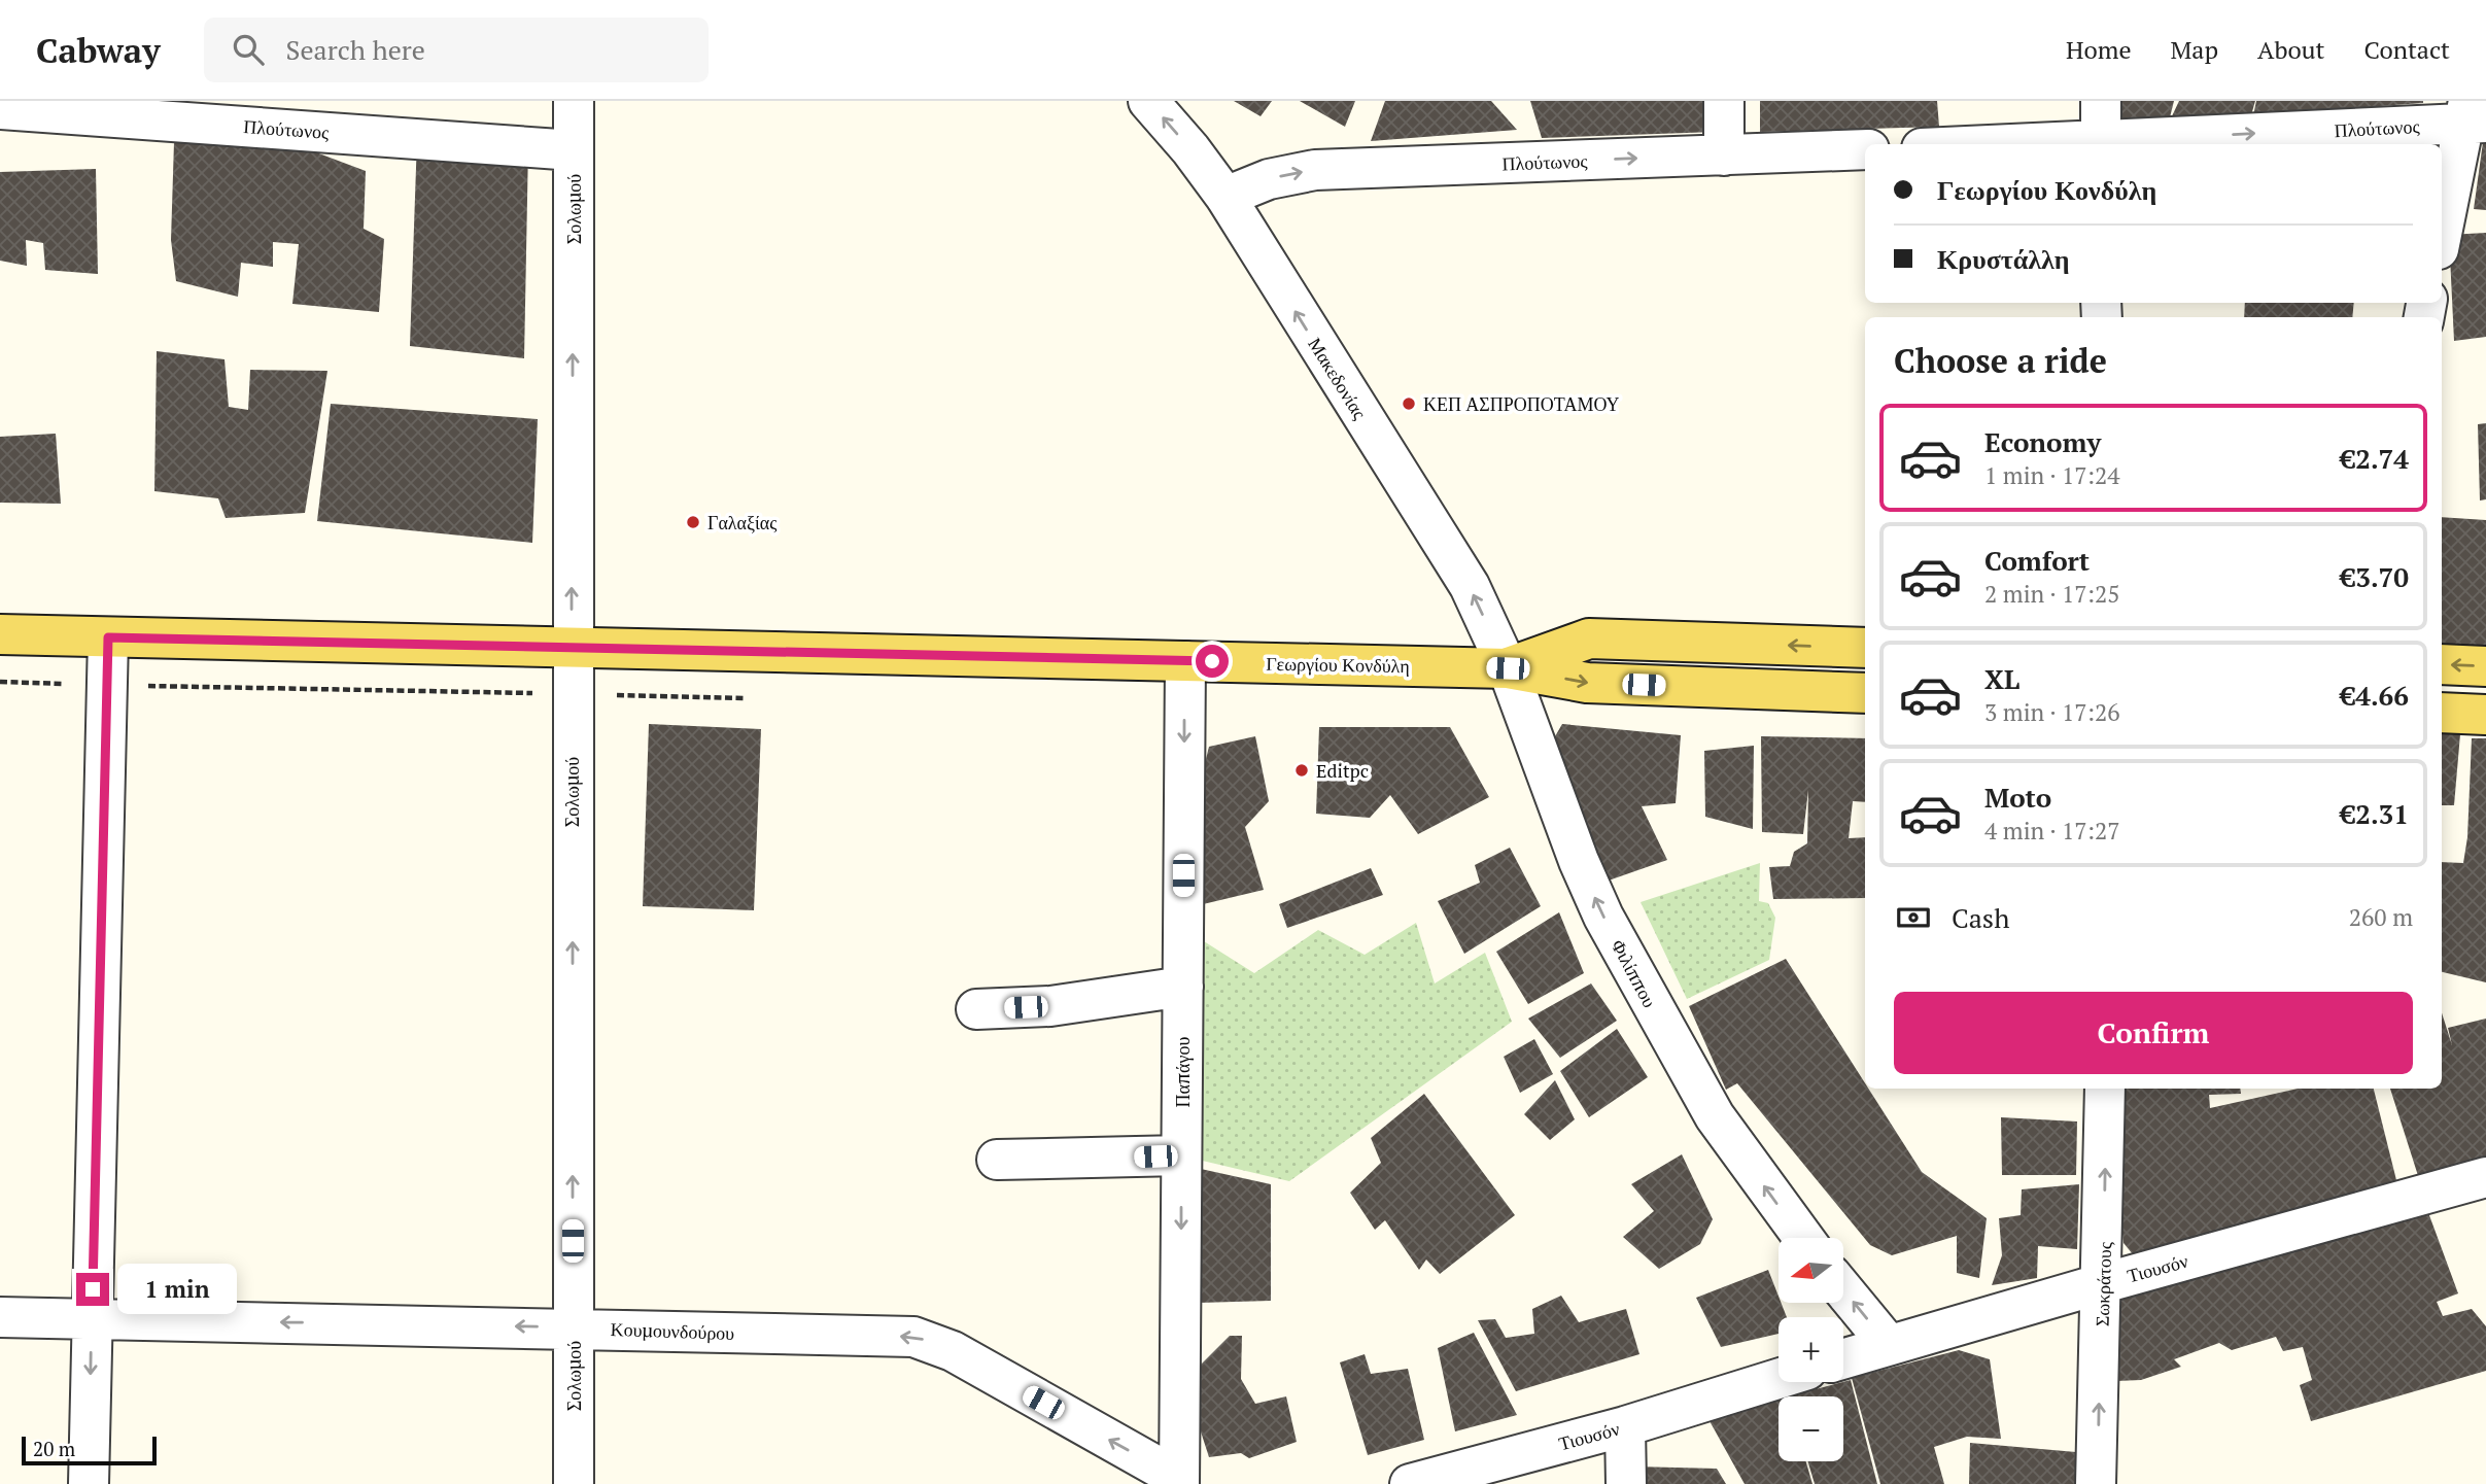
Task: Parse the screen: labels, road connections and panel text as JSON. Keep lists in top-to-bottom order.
{
  "streets": {
    "main road": ["Γεωργίου Κονδύλη"],
    "street": [
      "Πλούτωνος",
      "Σολωμού",
      "Μακεδονίας",
      "Φιλίππου",
      "Παπάγου",
      "Τιουσόν",
      "Σωκράτους",
      "Κουμουνδούρου"
    ]
  },
  "crossings": [
    ["Πλούτωνος", "Σολωμού"],
    ["Πλούτωνος", "Μακεδονίας"],
    ["Σολωμού", "Γεωργίου Κονδύλη"],
    ["Σολωμού", "Κουμουνδούρου"],
    ["Μακεδονίας", "Γεωργίου Κονδύλη"],
    ["Μακεδονίας", "Φιλίππου"],
    ["Γεωργίου Κονδύλη", "Φιλίππου"],
    ["Γεωργίου Κονδύλη", "Παπάγου"],
    ["Παπάγου", "Κουμουνδούρου"],
    ["Τιουσόν", "Σωκράτους"]
  ],
  "one_way": [
    "Πλούτωνος",
    "Σολωμού",
    "Μακεδονίας",
    "Φιλίππου",
    "Παπάγου",
    "Σωκράτους",
    "Κουμουνδούρου"
  ],
  "places": ["ΚΕΠ ΑΣΠΡΟΠΟΤΑΜΟΥ", "Γαλαξίας", "Editpc"],
  "scale_bar": "20 m",
  "north": "left",
  "page": {
    "header": "Cabway",
    "search": "Search here",
    "nav": [
      "Home",
      "Map",
      "About",
      "Contact"
    ],
    "banner": ["Γεωργίου Κονδύλη", "Κρυστάλλη"],
    "heading": "Choose a ride",
    "list": [
      {
        "name": "Economy",
        "note": "1 min · 17:24",
        "value": "€2.74"
      },
      {
        "name": "Comfort",
        "note": "2 min · 17:25",
        "value": "€3.70"
      },
      {
        "name": "XL",
        "note": "3 min · 17:26",
        "value": "€4.66"
      },
      {
        "name": "Moto",
        "note": "4 min · 17:27",
        "value": "€2.31"
      }
    ],
    "pay": ["Cash", "260 m"],
    "buttons": "Confirm",
    "map_buttons": ["+", "−"],
    "bubble": "1 min",
    "scale": "20 m"
  }
}
